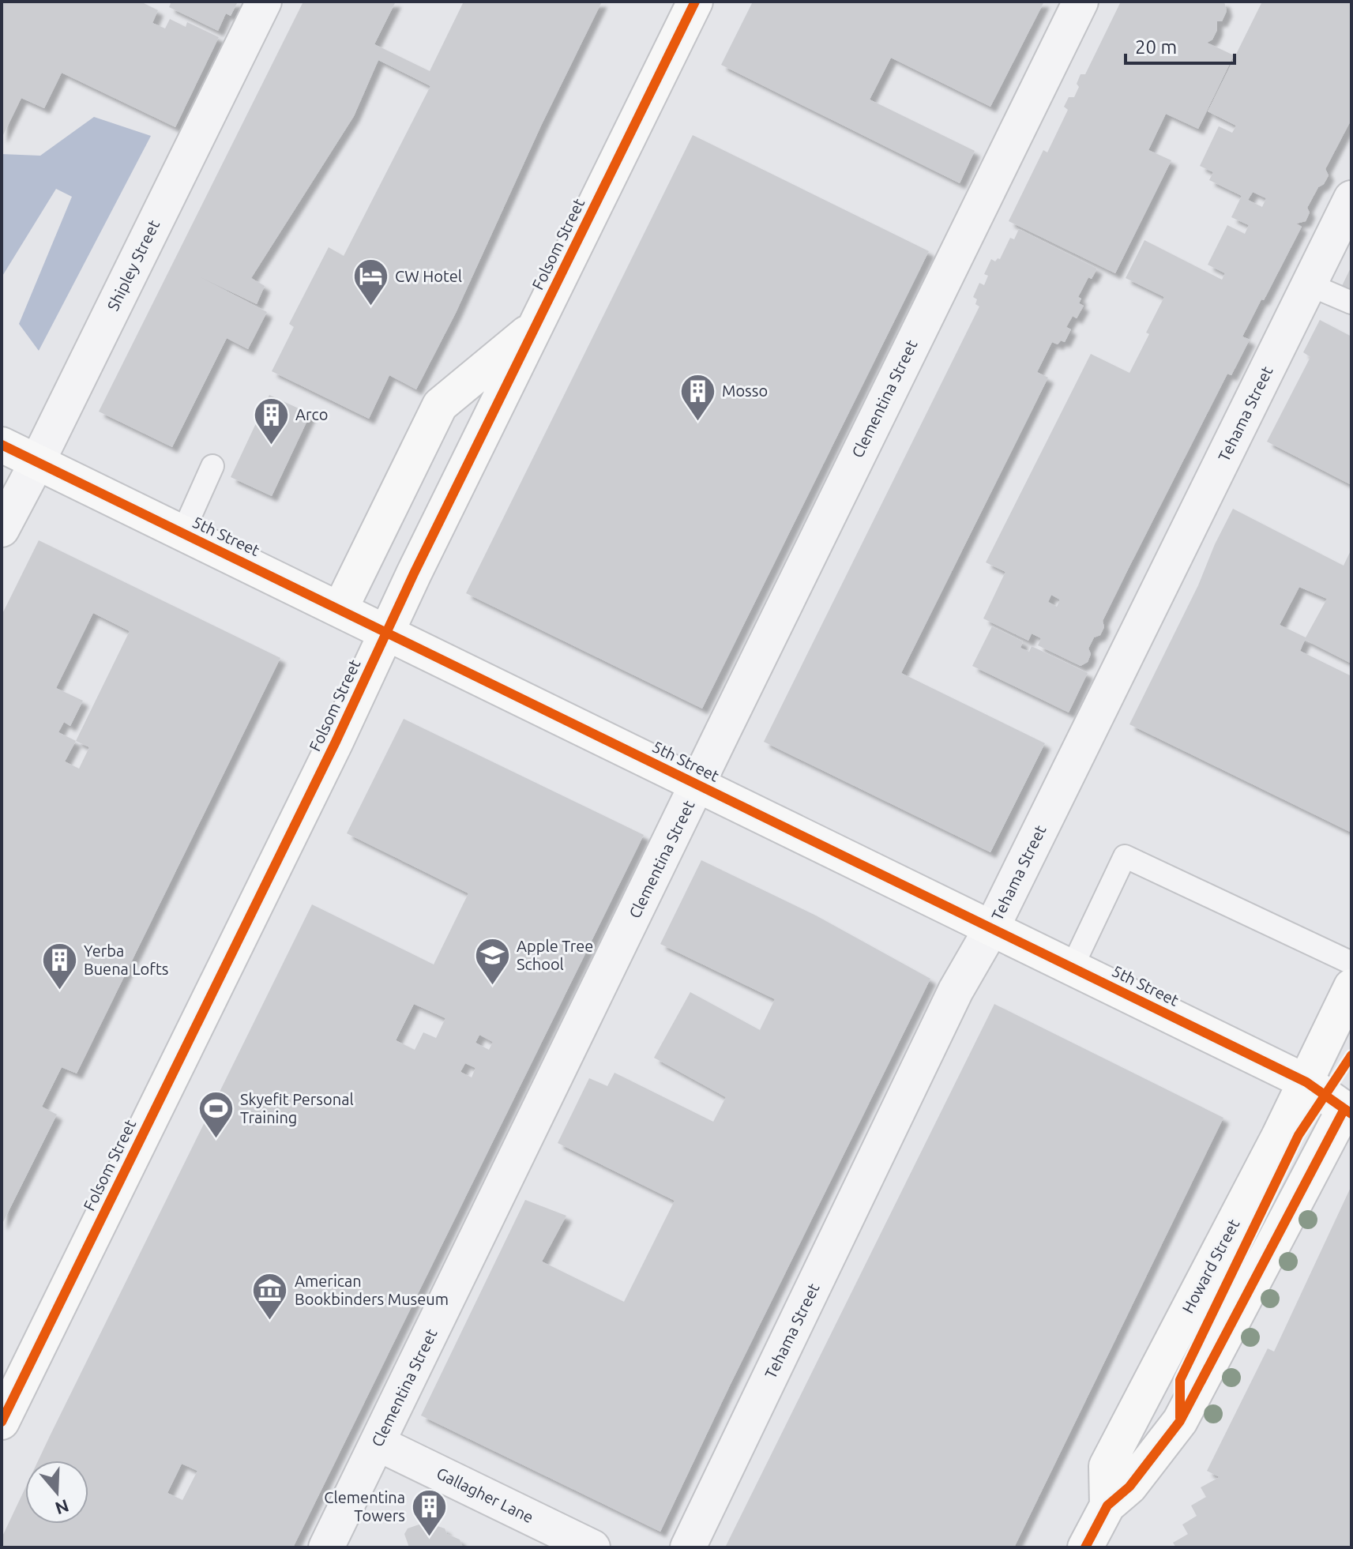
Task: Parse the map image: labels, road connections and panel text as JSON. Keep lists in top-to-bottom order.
{
  "streets": {
    "main road": ["Folsom Street", "5th Street", "Howard Street"],
    "street": [
      "Shipley Street",
      "Clementina Street",
      "Tehama Street",
      "Gallagher Lane"
    ]
  },
  "crossings": [
    ["Folsom Street", "5th Street"],
    ["Shipley Street", "5th Street"],
    ["Clementina Street", "5th Street"],
    ["Clementina Street", "Gallagher Lane"],
    ["Tehama Street", "5th Street"],
    ["5th Street", "Howard Street"]
  ],
  "places": {
    "hotel": ["CW Hotel"],
    "building": [
      "Mosso",
      "Arco",
      "Yerba Buena Lofts",
      "Clementina Towers"
    ],
    "school or university": ["Apple Tree School"],
    "sports": ["Skyefit Personal Training"],
    "museum": ["American Bookbinders Museum"]
  },
  "scale_bar": "20 m",
  "north": "bottom"
}
